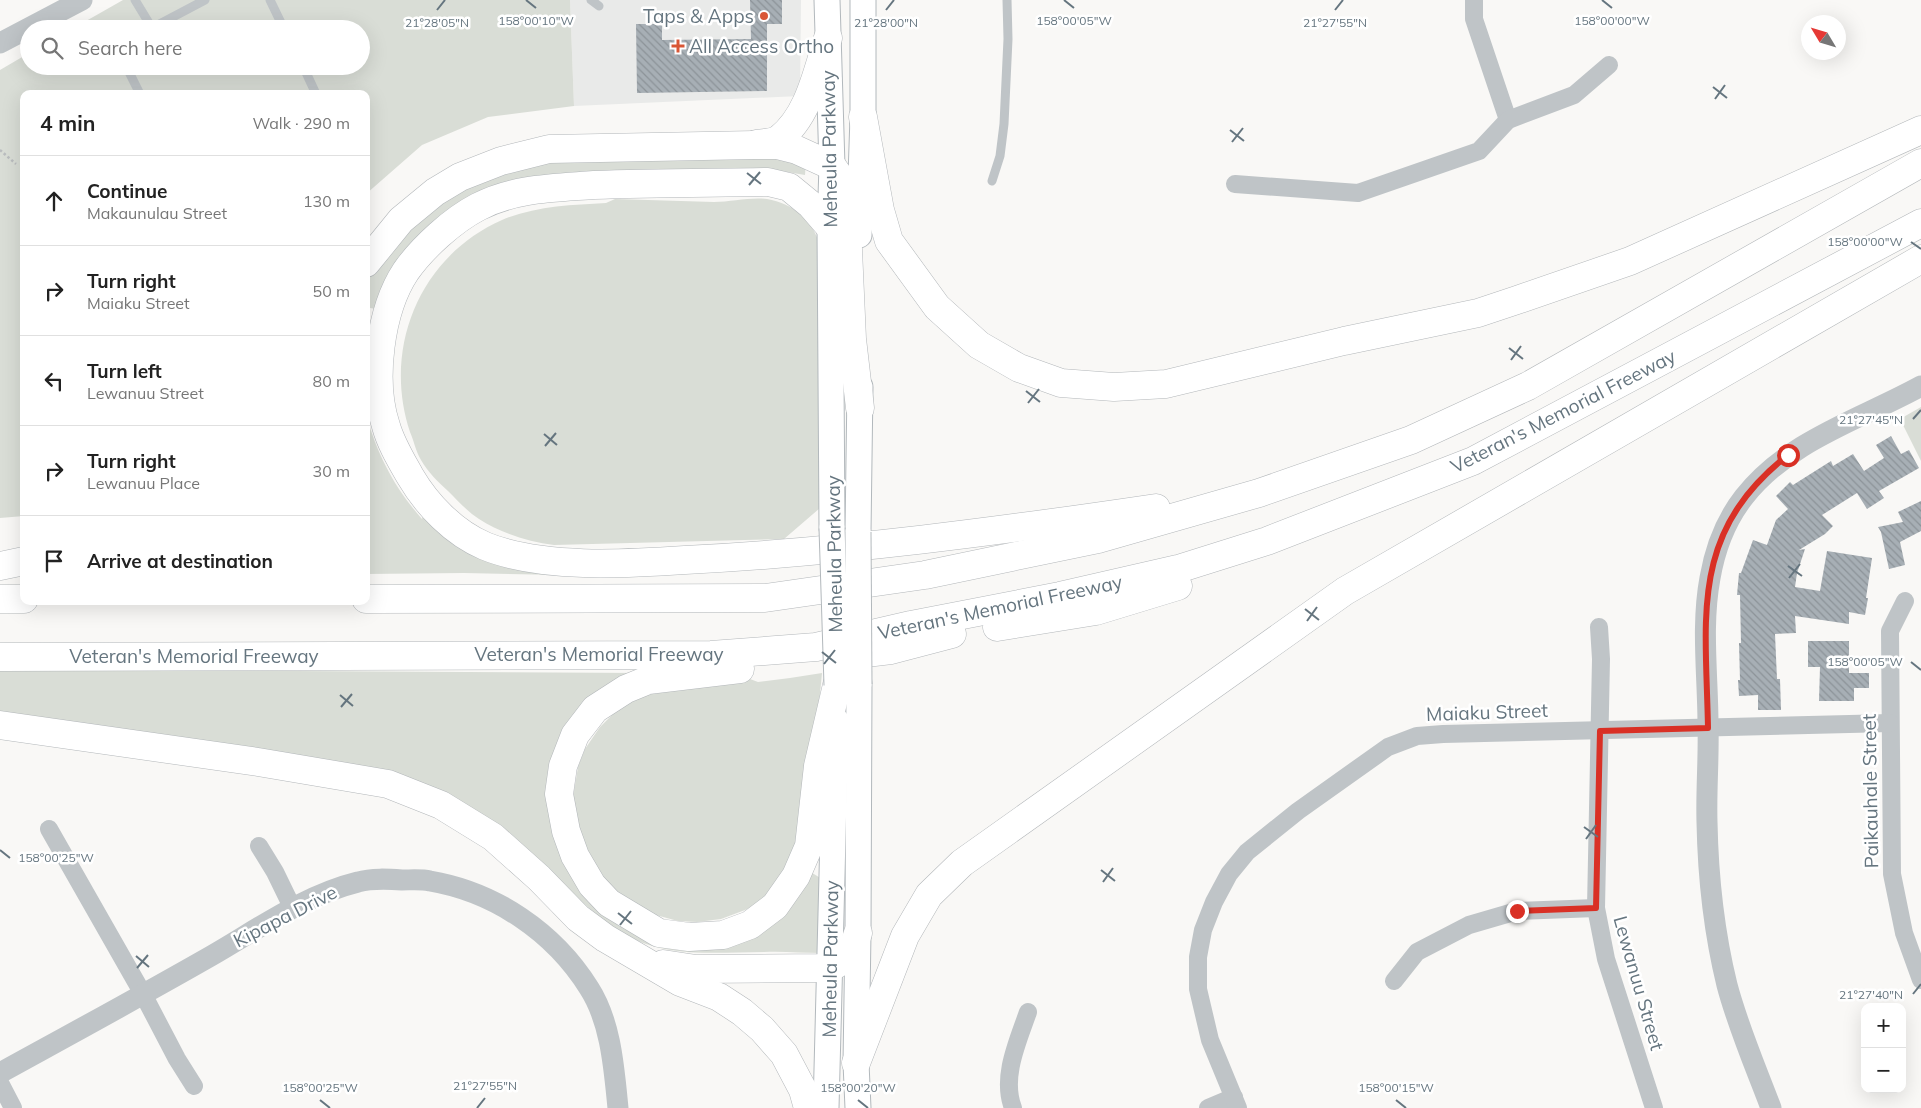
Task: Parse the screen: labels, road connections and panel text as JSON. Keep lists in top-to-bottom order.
{
  "streets": {
    "highway": ["Veteran's Memorial Freeway"],
    "main road": ["Meheula Parkway"],
    "street": [
      "Maiaku Street",
      "Paikauhale Street",
      "Kipapa Drive",
      "Lewanuu Street"
    ]
  },
  "crossings": [
    ["Maiaku Street", "Paikauhale Street"],
    ["Maiaku Street", "Lewanuu Street"]
  ],
  "places": {
    "other": ["Taps & Apps"],
    "health": ["All Access Ortho"]
  },
  "north": "top left",
  "page": {
    "search": "Search here",
    "heading": ["4 min", "Walk · 290 m"],
    "list": [
      ["Continue", "Makaunulau Street", "130 m"],
      ["Turn right", "Maiaku Street", "50 m"],
      ["Turn left", "Lewanuu Street", "80 m"],
      ["Turn right", "Lewanuu Place", "30 m"],
      "Arrive at destination"
    ],
    "map_buttons": ["+", "−"]
  },
  "coordinates": [
    "158°00'10\"W",
    "158°00'05\"W",
    "158°00'00\"W",
    "21°28'05\"N",
    "21°28'00\"N",
    "21°27'55\"N",
    "21°27'45\"N",
    "158°00'25\"W",
    "21°27'40\"N",
    "158°00'20\"W",
    "158°00'15\"W"
  ]
}
